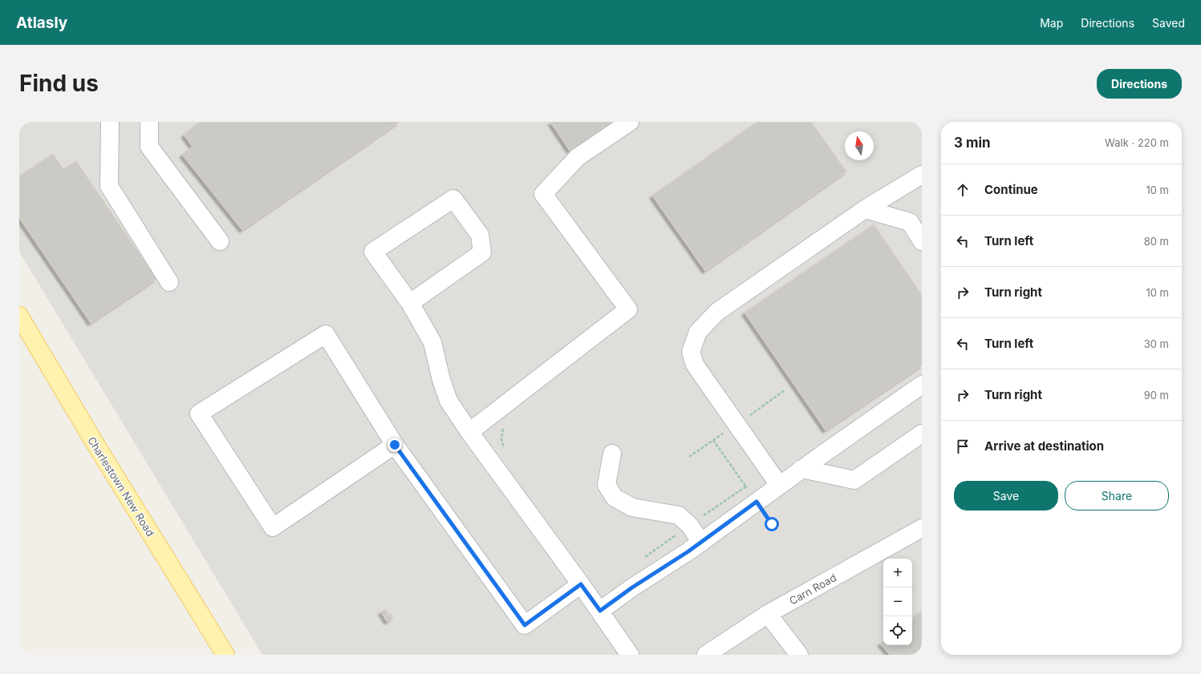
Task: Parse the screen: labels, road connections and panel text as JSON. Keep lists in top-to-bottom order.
{
  "streets": {
    "main road": ["Charlestown New Road"],
    "street": ["Carn Road"]
  },
  "north": "top",
  "page": {
    "header": "Atlasly",
    "nav": ["Map", "Directions", "Saved"],
    "buttons": [
      "Directions",
      ["Save", "Share"]
    ],
    "title": "Find us",
    "heading": ["3 min", "Walk · 220 m"],
    "list": [
      ["Continue", "10 m"],
      ["Turn left", "80 m"],
      ["Turn right", "10 m"],
      ["Turn left", "30 m"],
      ["Turn right", "90 m"],
      "Arrive at destination"
    ],
    "map_buttons": ["+", "−"]
  }
}
